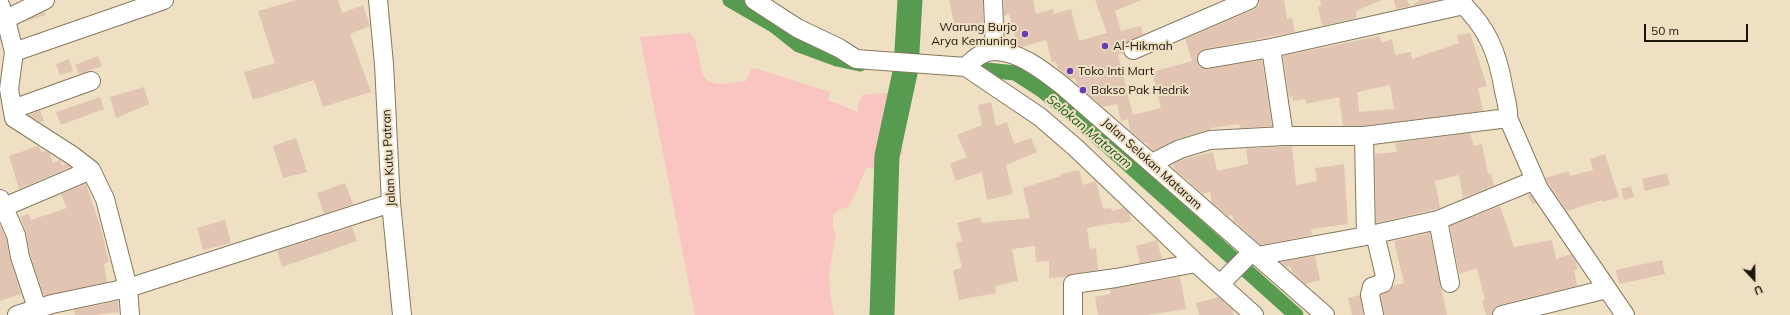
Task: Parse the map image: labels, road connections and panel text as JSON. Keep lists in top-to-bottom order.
{
  "streets": {
    "street": ["Jalan Kutu Patran", "Jalan Selokan Mataram"]
  },
  "water": ["Selokan Mataram"],
  "places": [
    "Warung Burjo Arya Kemuning",
    "Al-Hikmah",
    "Toko Inti Mart",
    "Bakso Pak Hedrik"
  ],
  "scale_bar": "50 m",
  "north": "bottom"
}
